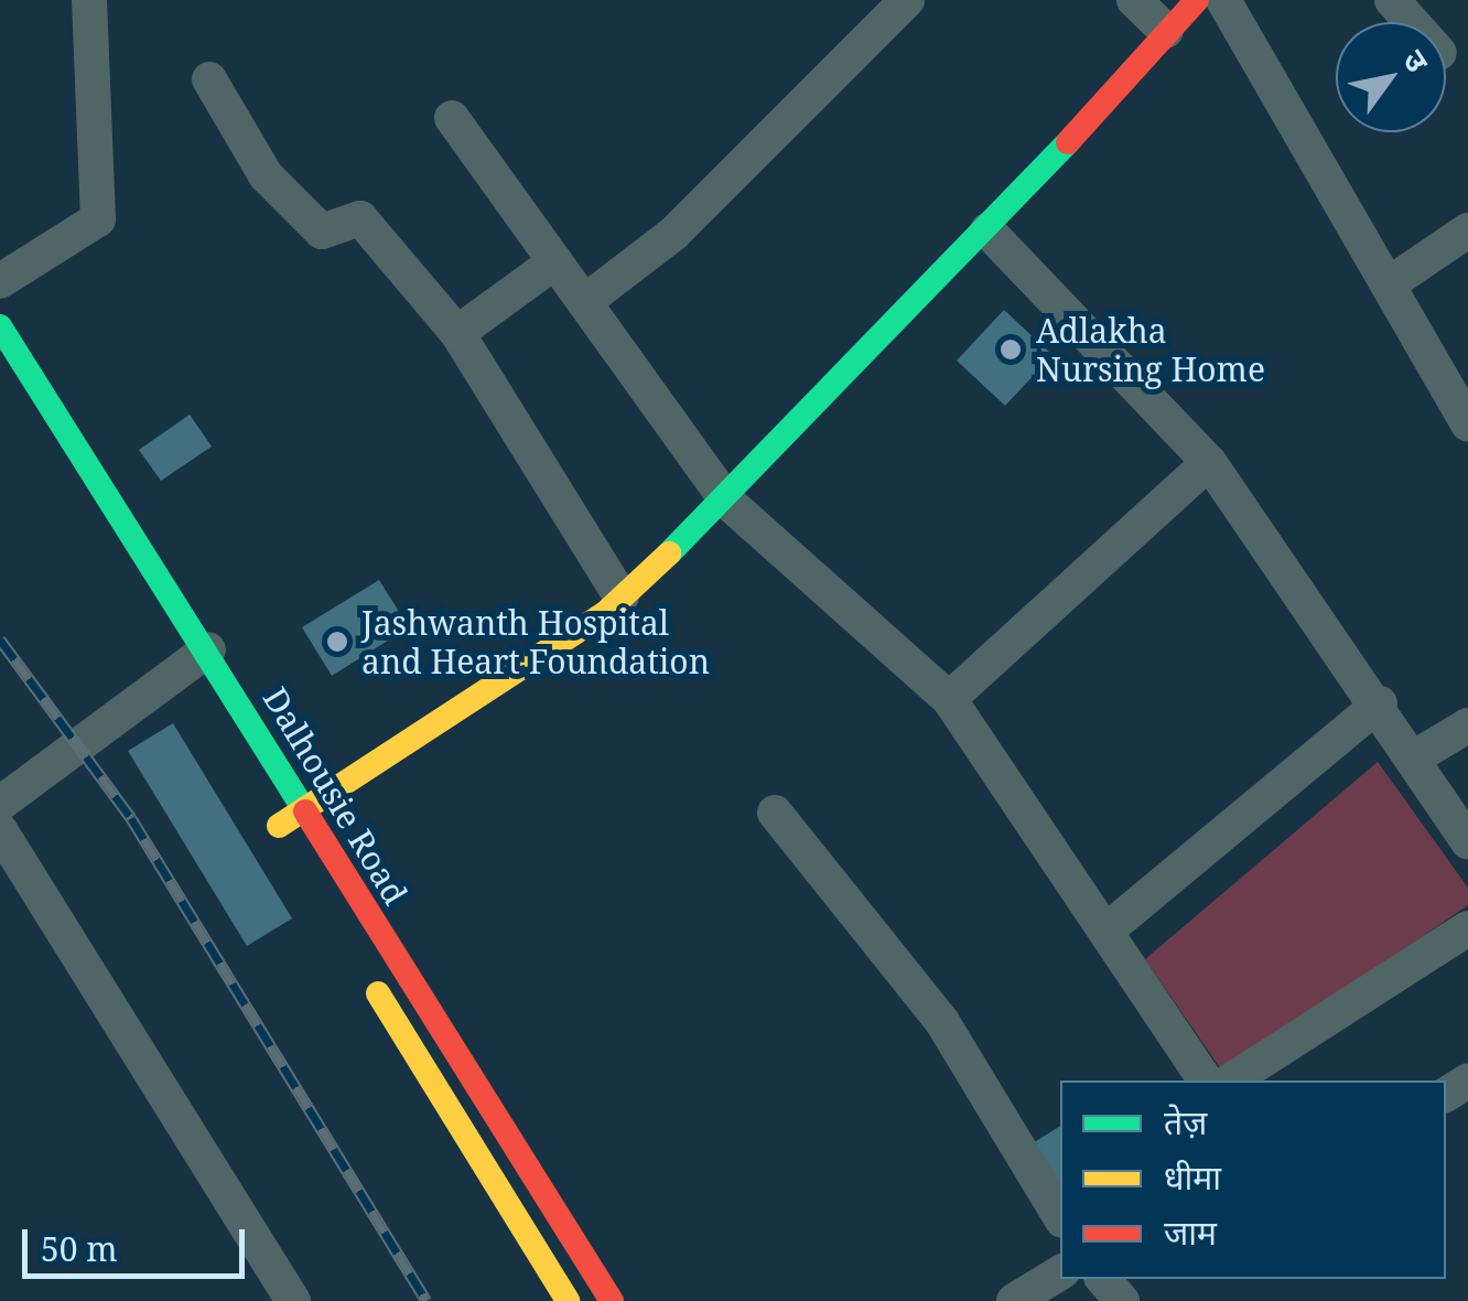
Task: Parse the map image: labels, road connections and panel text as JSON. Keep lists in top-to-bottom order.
{
  "streets": {
    "street": ["Dalhousie Road"]
  },
  "places": ["Adlakha Nursing Home", "Jashwanth Hospital and Heart Foundation"],
  "legend": ["तेज़", "धीमा", "जाम"],
  "scale_bar": "50 m",
  "north": "top right"
}
